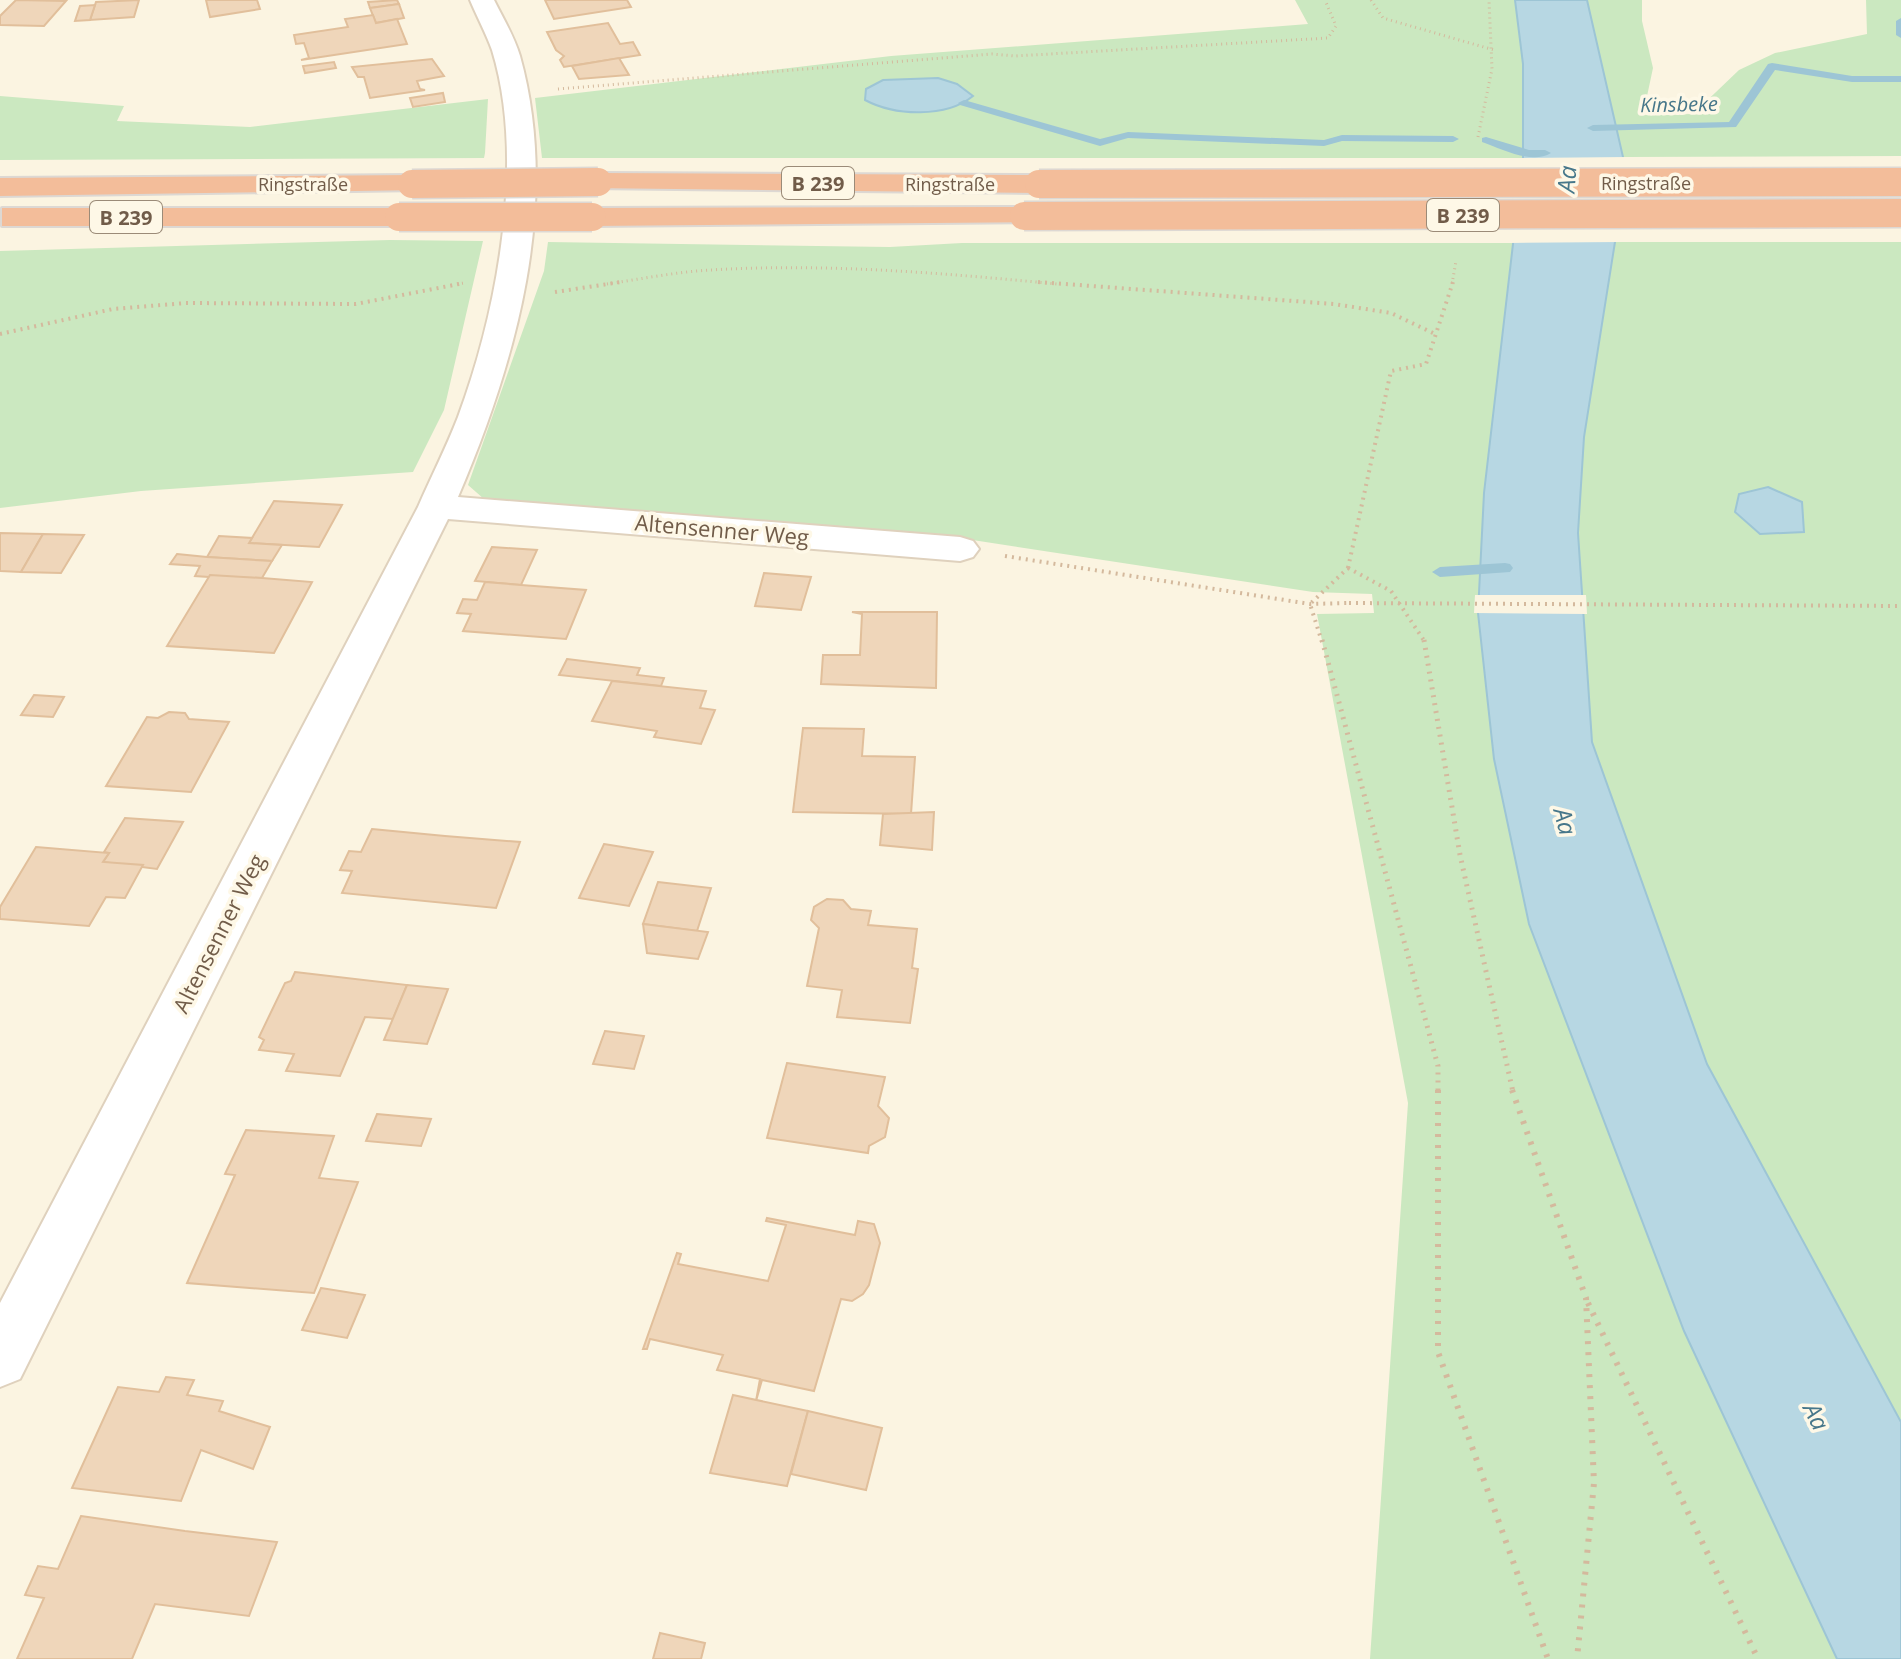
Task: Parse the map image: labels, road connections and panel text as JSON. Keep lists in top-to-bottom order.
{
  "streets": {
    "highway": ["B 239", "Ringstraße"],
    "street": ["Altensenner Weg"]
  },
  "water": ["Kinsbeke", "Aa"]
}
